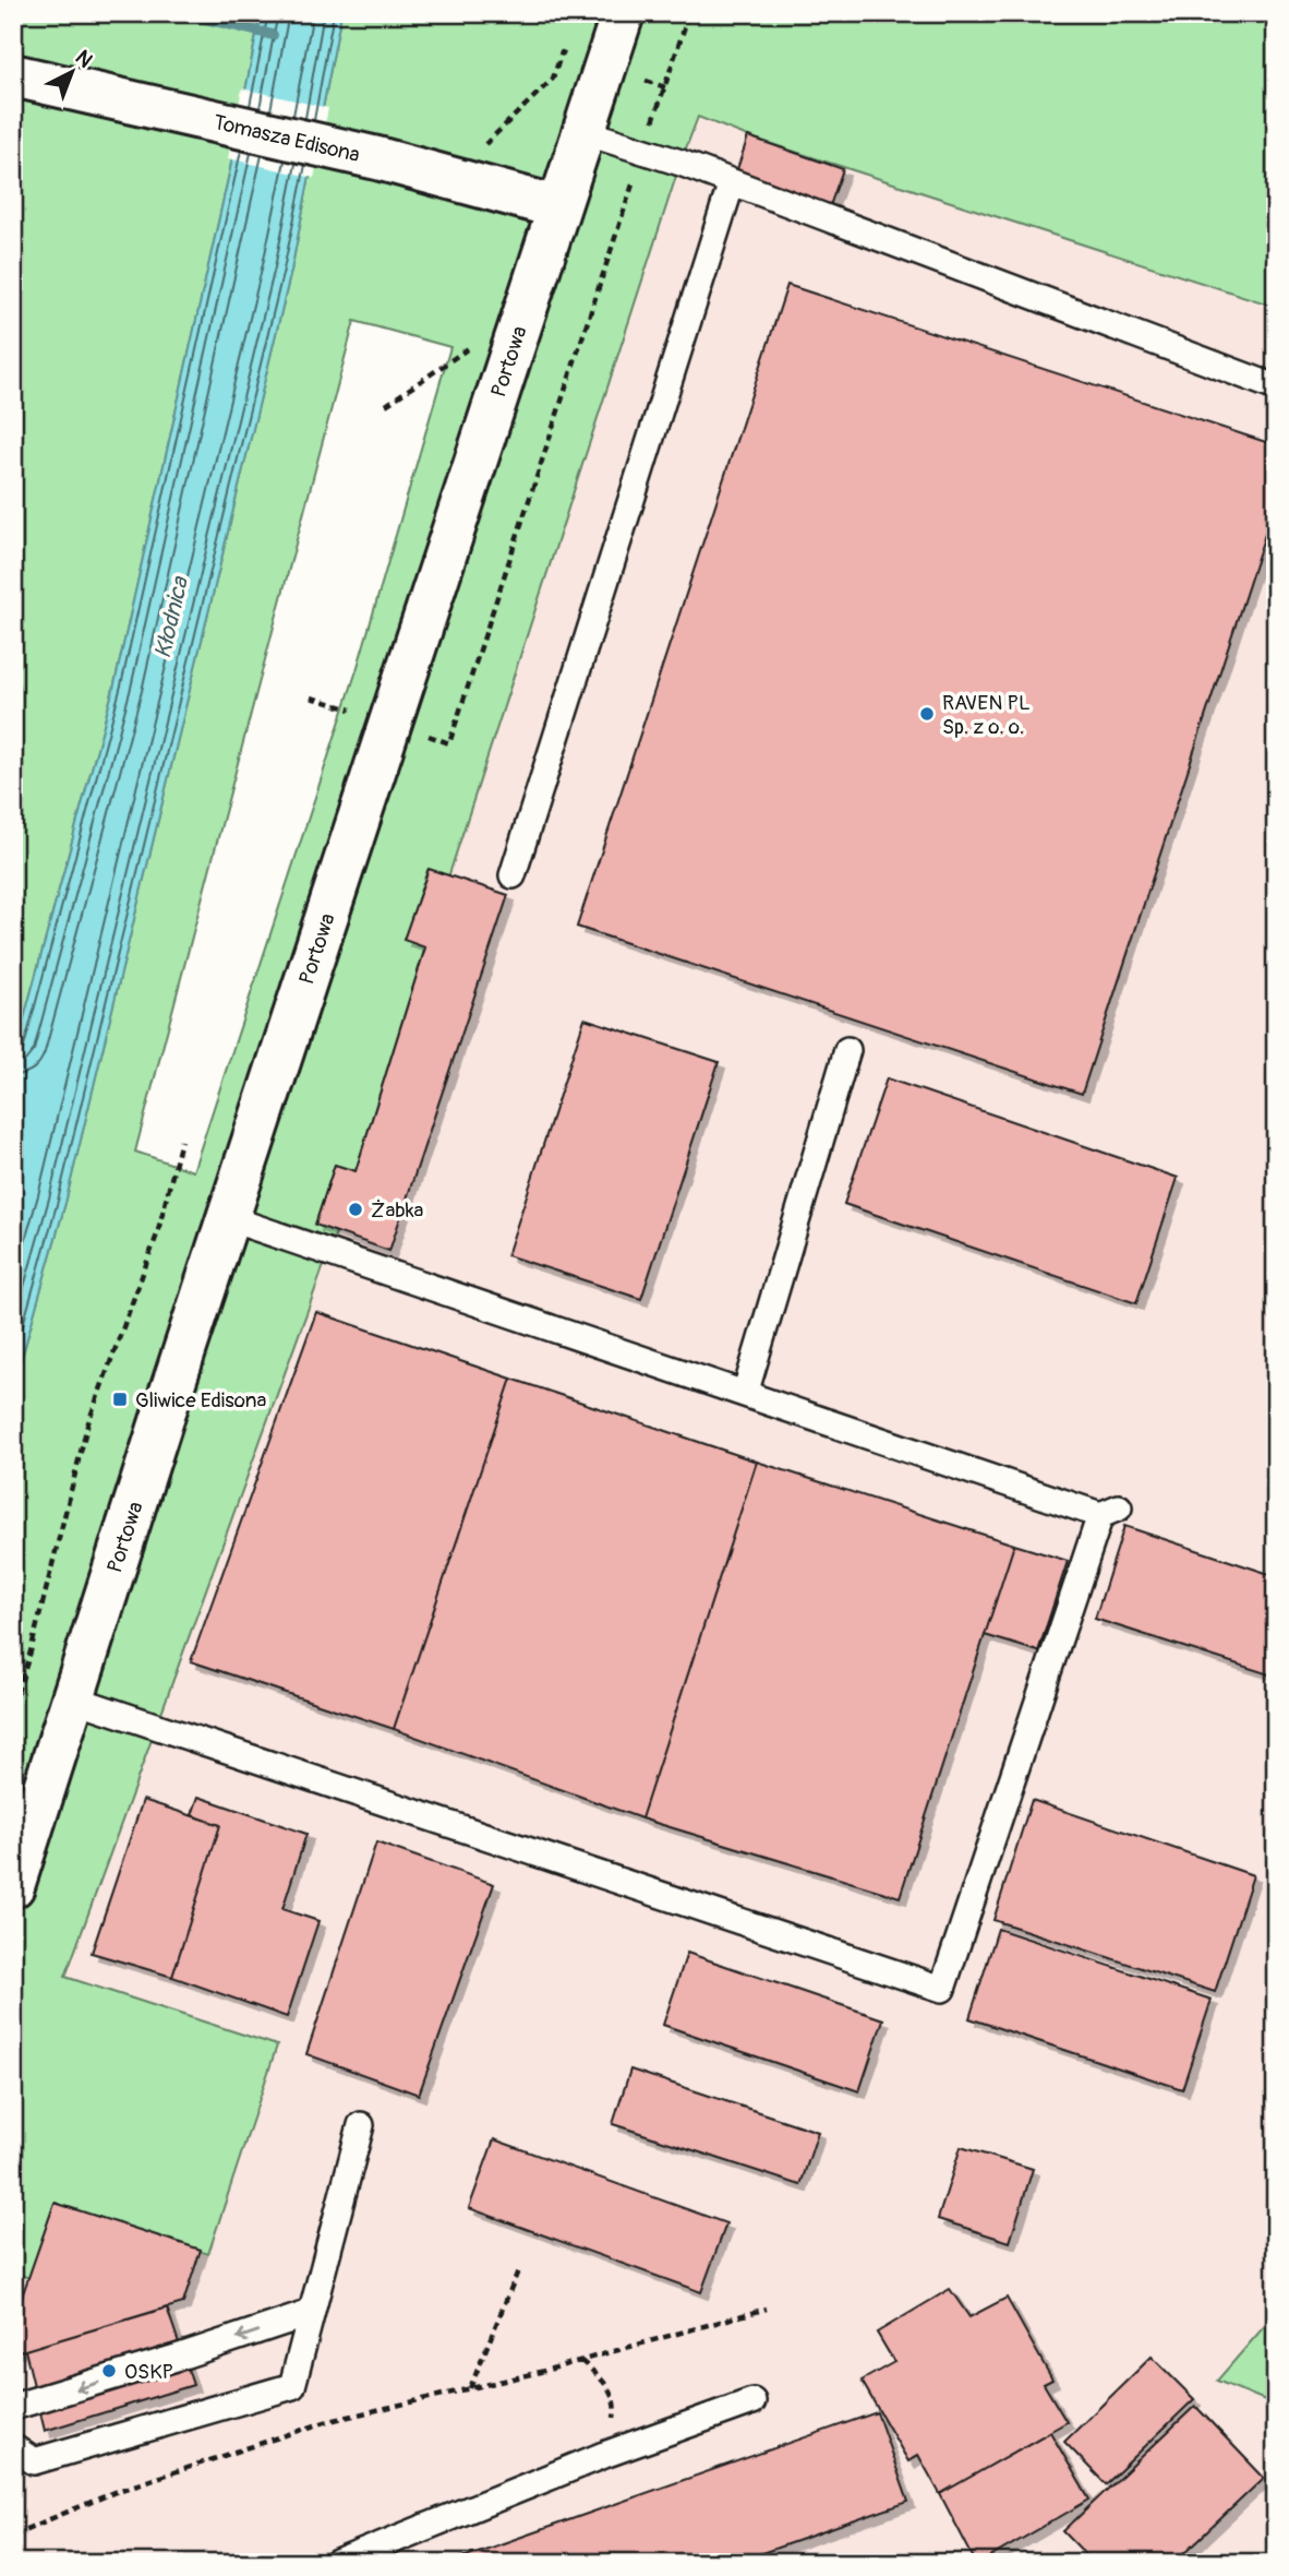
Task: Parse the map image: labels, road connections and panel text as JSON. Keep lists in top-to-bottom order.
{
  "streets": {
    "street": ["Tomasza Edisona", "Portowa"]
  },
  "crossings": [
    ["Tomasza Edisona", "Portowa"]
  ],
  "water": ["Kłodnica"],
  "places": {
    "other": ["RAVEN PL Sp. z o. o.", "Żabka", "OSKP"],
    "transit": ["Gliwice Edisona"]
  },
  "north": "top right"
}
